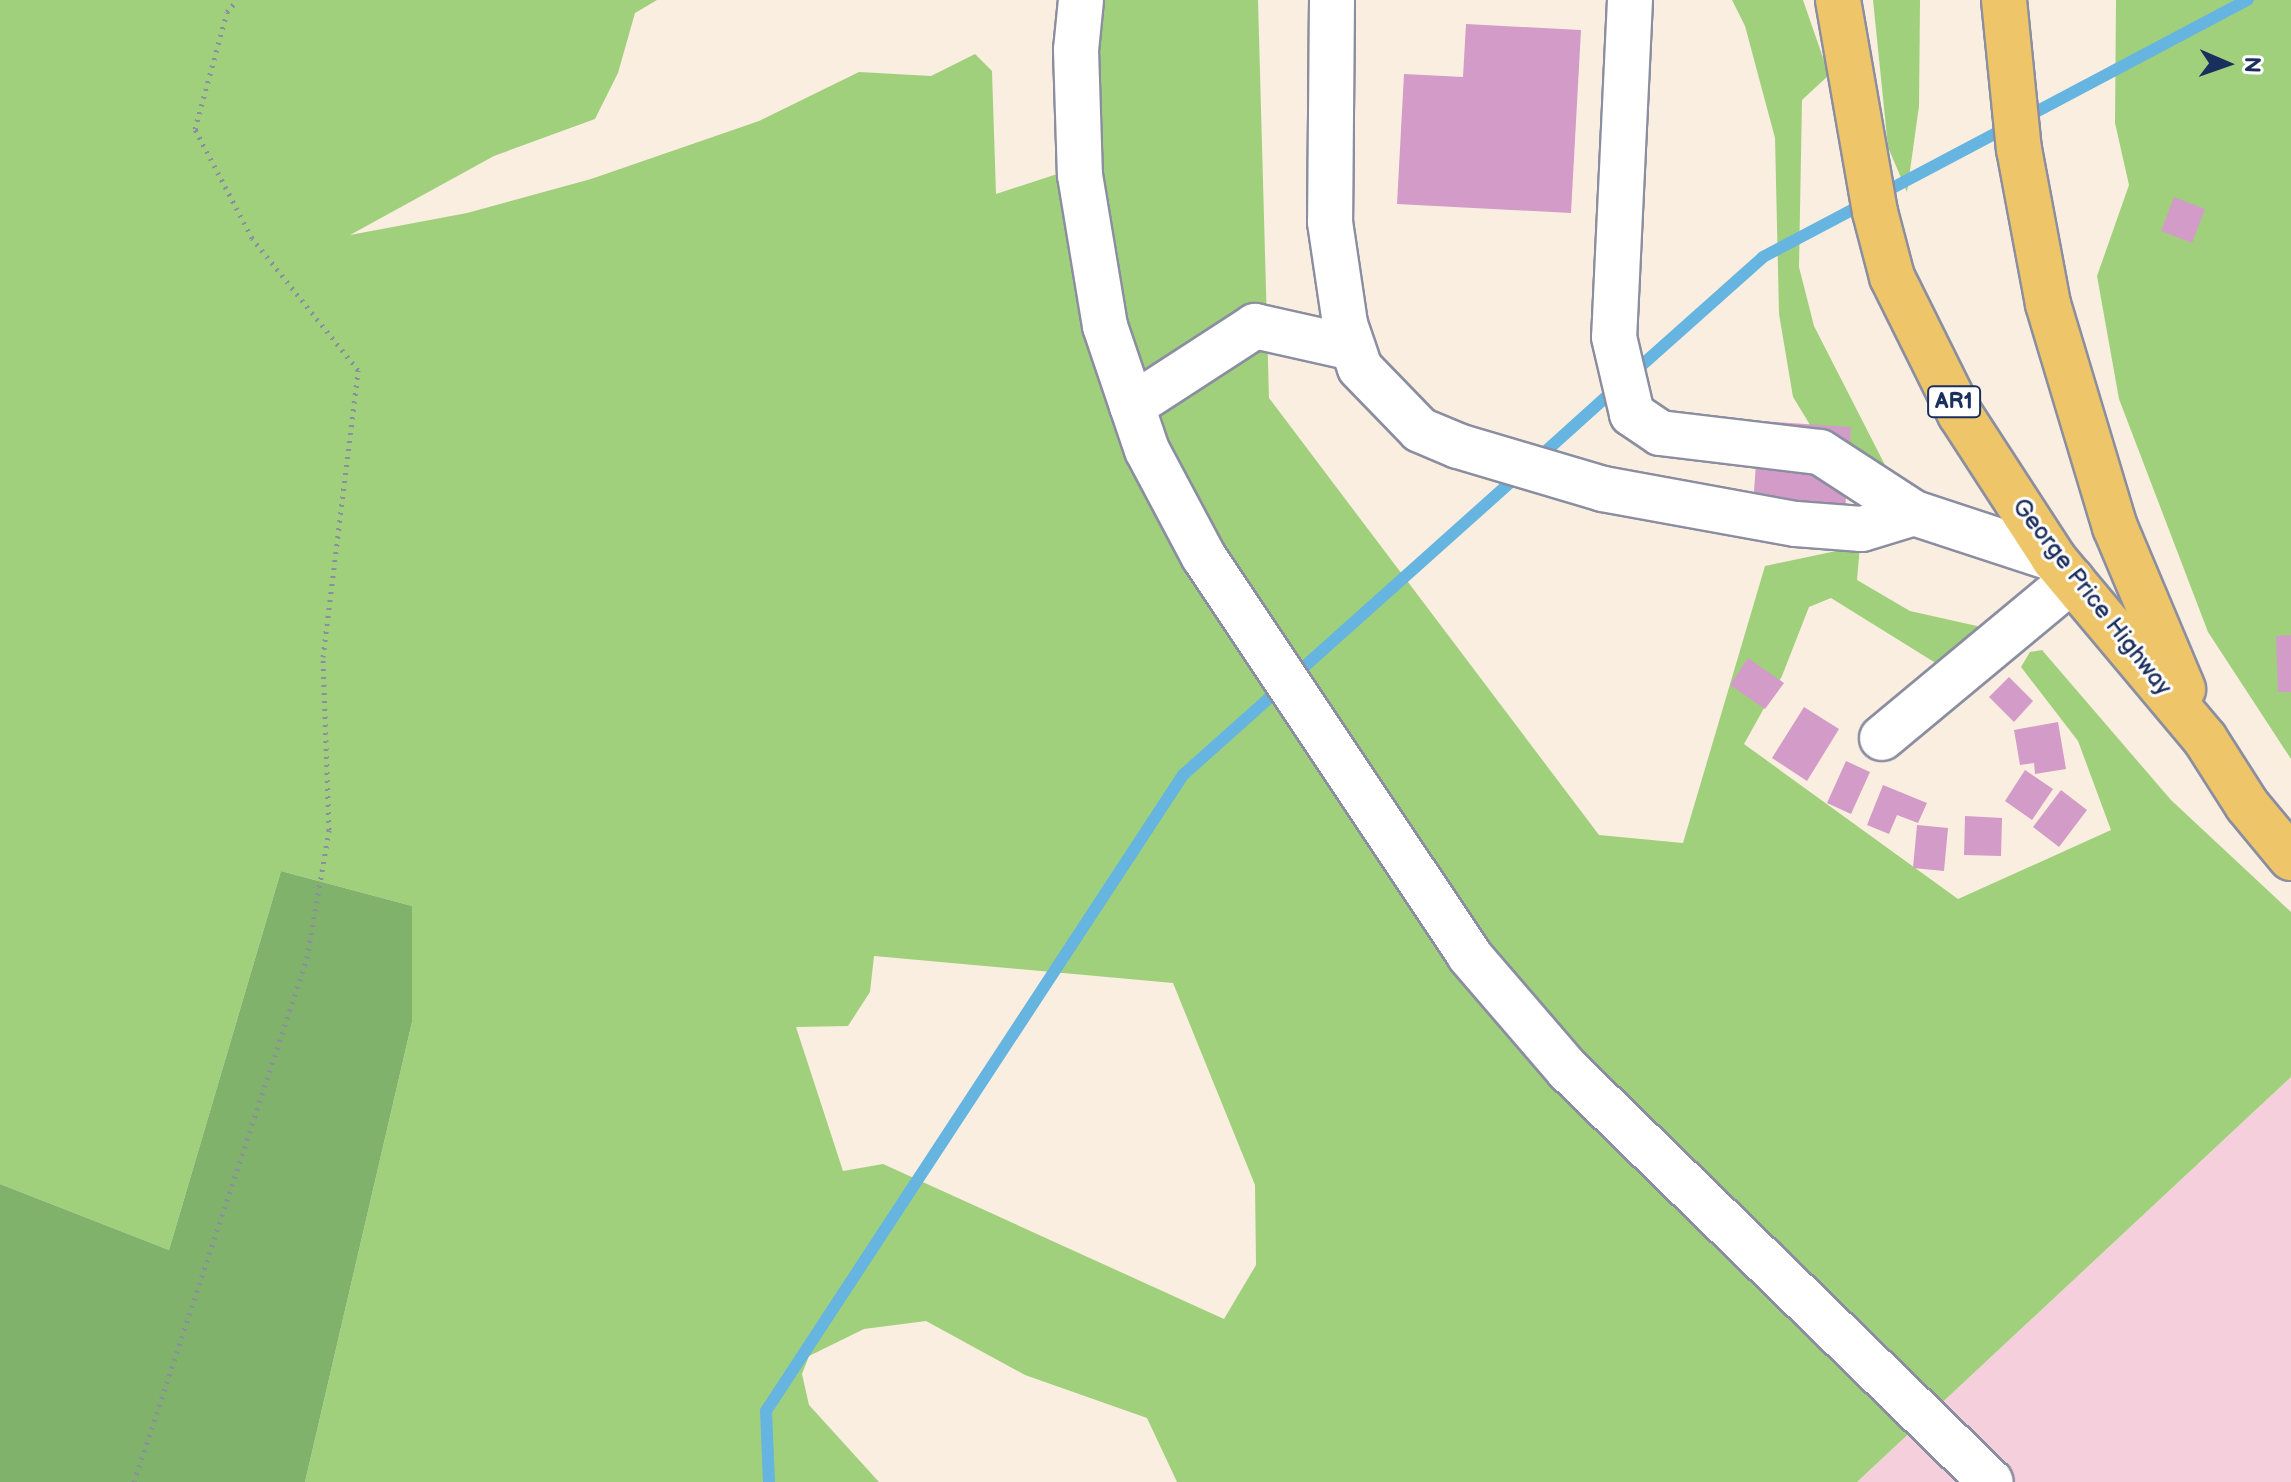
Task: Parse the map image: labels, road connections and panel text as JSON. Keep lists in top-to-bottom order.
{
  "streets": {
    "highway": ["AR1", "George Price Highway"]
  },
  "north": "right"
}
